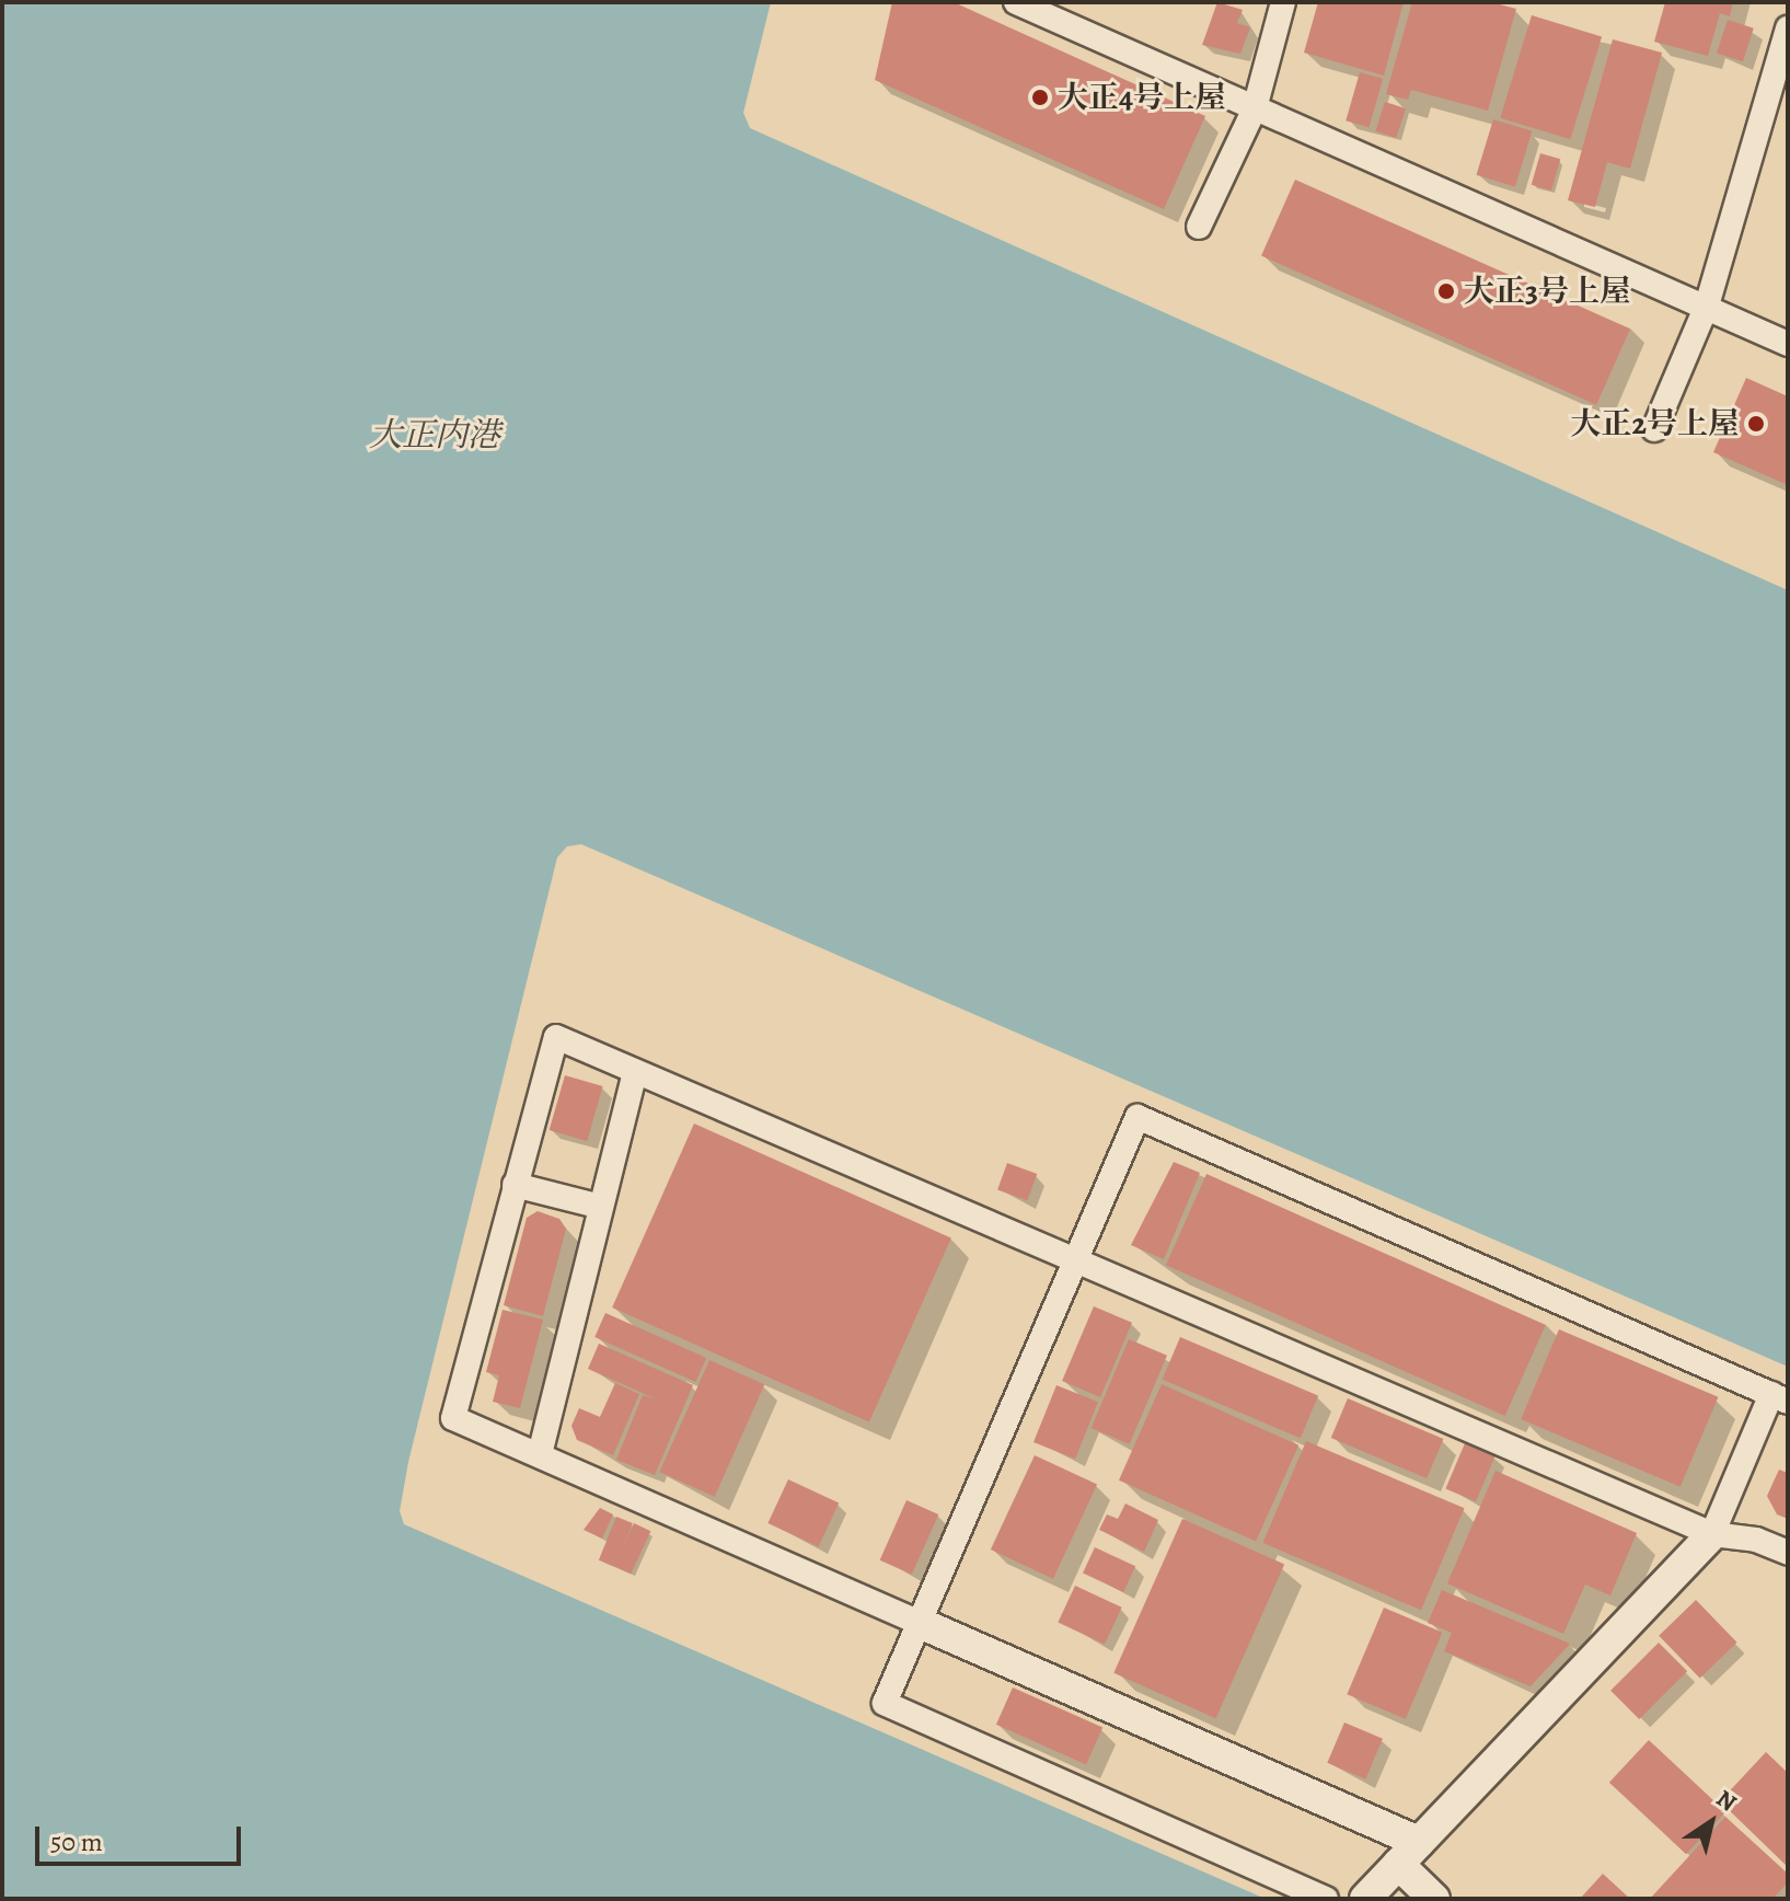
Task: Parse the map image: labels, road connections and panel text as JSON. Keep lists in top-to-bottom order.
{
  "water": ["大正内港"],
  "places": ["大正4号上屋", "大正3号上屋", "大正2号上屋"],
  "scale_bar": "50 m",
  "north": "top right"
}
